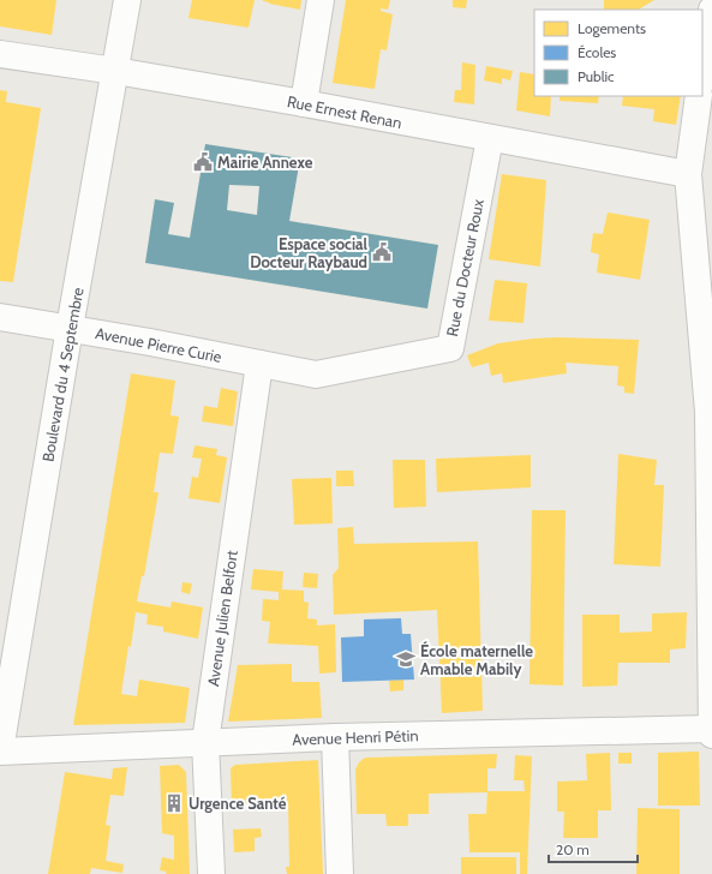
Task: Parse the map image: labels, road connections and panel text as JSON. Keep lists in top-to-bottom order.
{
  "streets": {
    "street": [
      "Rue Ernest Renan",
      "Rue du Docteur Roux",
      "Avenue Pierre Curie",
      "Boulevard du 4 Septembre",
      "Avenue Julien Belfort",
      "Avenue Henri Pétin"
    ]
  },
  "crossings": [
    ["Rue Ernest Renan", "Rue du Docteur Roux"],
    ["Rue Ernest Renan", "Boulevard du 4 Septembre"],
    ["Rue du Docteur Roux", "Avenue Pierre Curie"],
    ["Rue du Docteur Roux", "Avenue Julien Belfort"],
    ["Avenue Pierre Curie", "Boulevard du 4 Septembre"],
    ["Avenue Pierre Curie", "Avenue Julien Belfort"],
    ["Boulevard du 4 Septembre", "Avenue Henri Pétin"],
    ["Avenue Julien Belfort", "Avenue Henri Pétin"]
  ],
  "places": {
    "public building": ["Mairie Annexe", "Espace social Docteur Raybaud"],
    "school or university": ["École maternelle Amable Mabily"],
    "building": ["Urgence Santé"]
  },
  "legend": ["Logements", "Écoles", "Public"],
  "scale_bar": "20 m"
}
